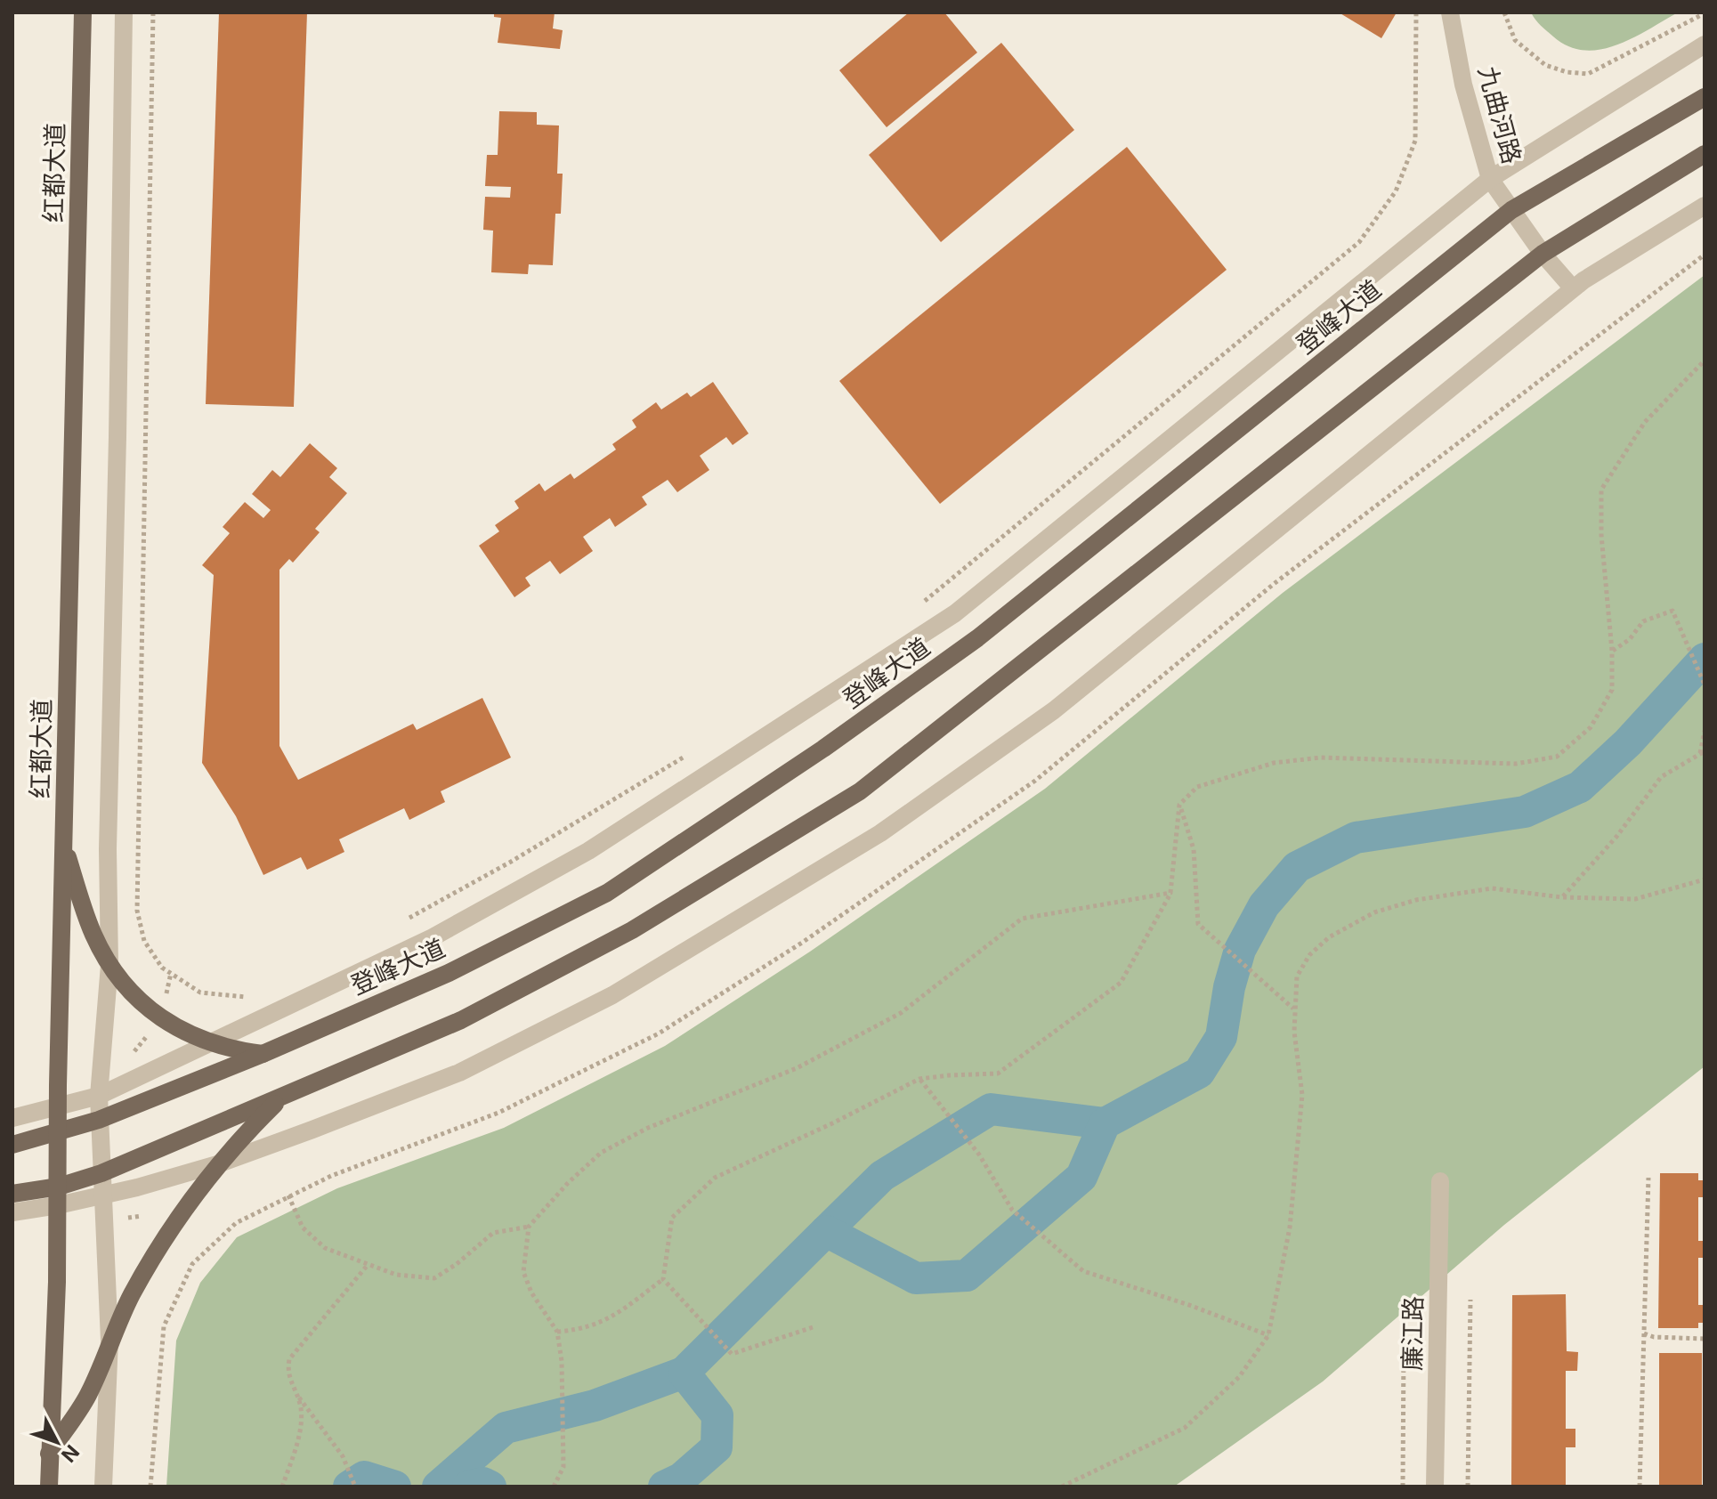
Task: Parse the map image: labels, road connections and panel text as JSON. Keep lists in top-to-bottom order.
{
  "streets": {
    "main road": ["红都大道", "登峰大道"],
    "street": ["九曲河路", "廉江路"]
  },
  "crossings": [
    ["九曲河路", "登峰大道"],
    ["红都大道", "登峰大道"]
  ],
  "north": "bottom right"
}
